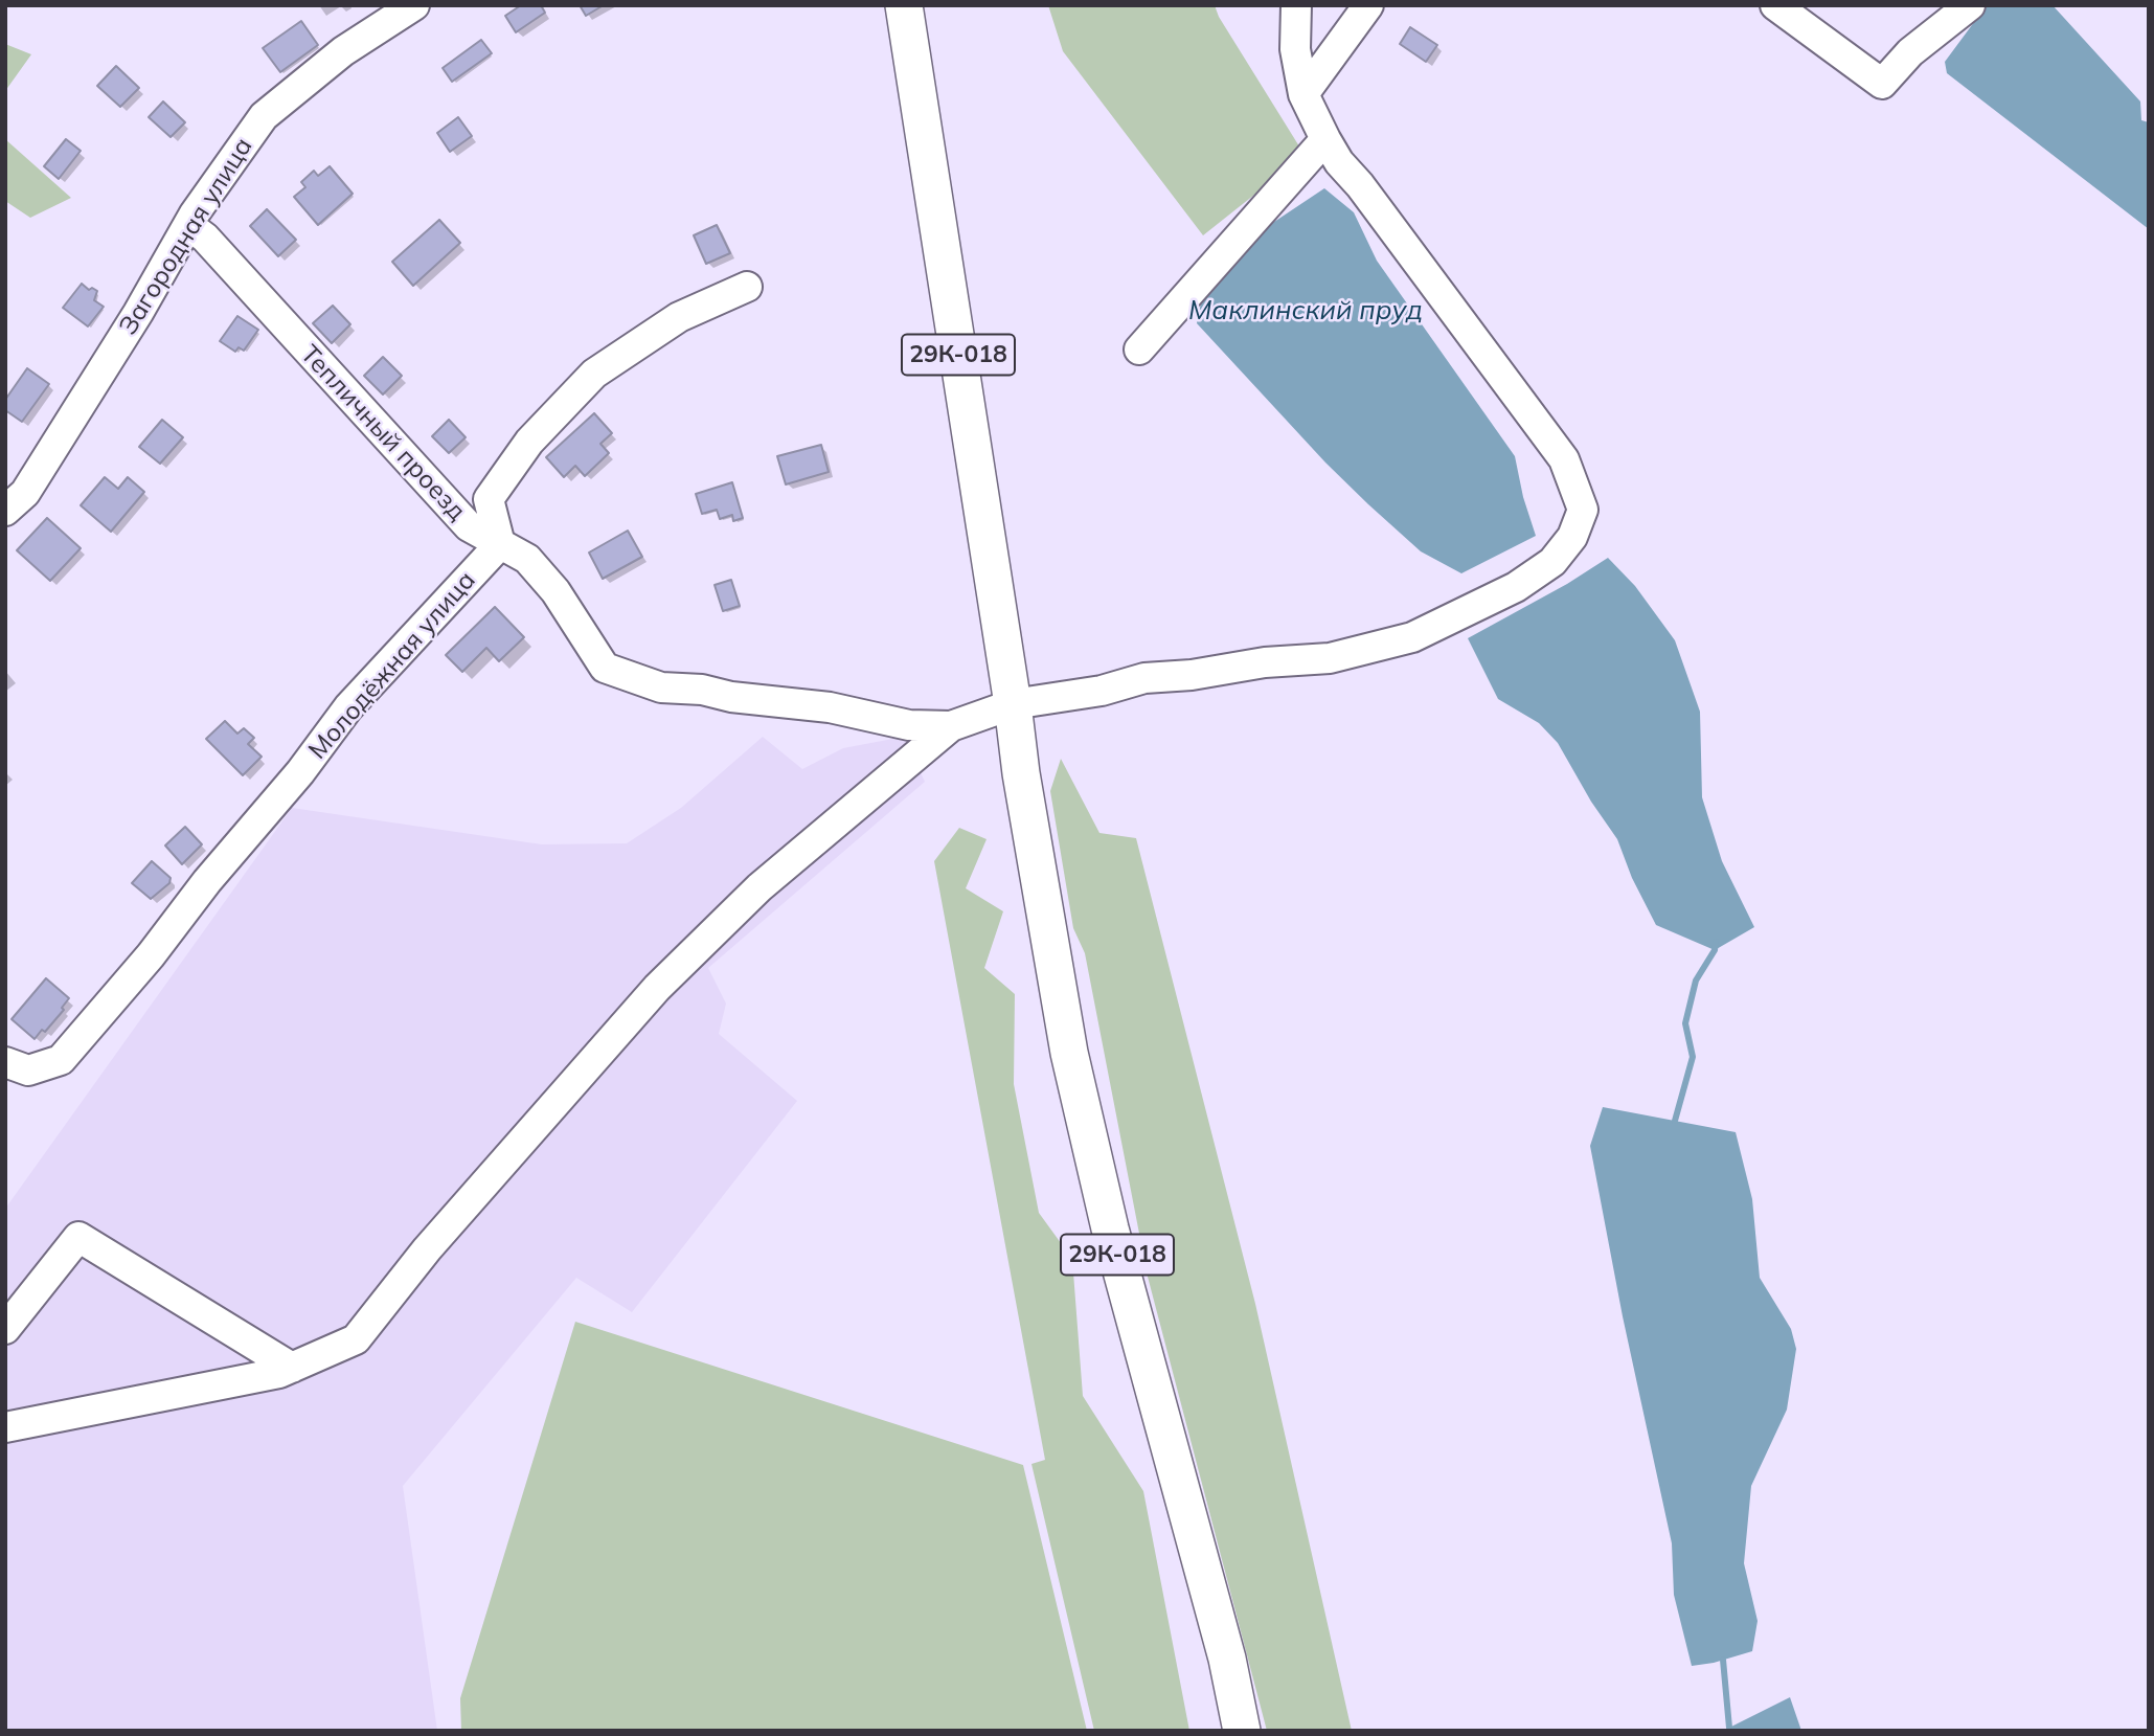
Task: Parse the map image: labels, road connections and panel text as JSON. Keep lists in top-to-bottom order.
{
  "streets": {
    "main road": ["29К-018"],
    "street": ["Загородная улица", "Тепличный проезд", "Молодёжная улица"]
  },
  "crossings": [
    ["Загородная улица", "Тепличный проезд"],
    ["Тепличный проезд", "Молодёжная улица"]
  ],
  "water": ["Маклинский пруд"]
}
